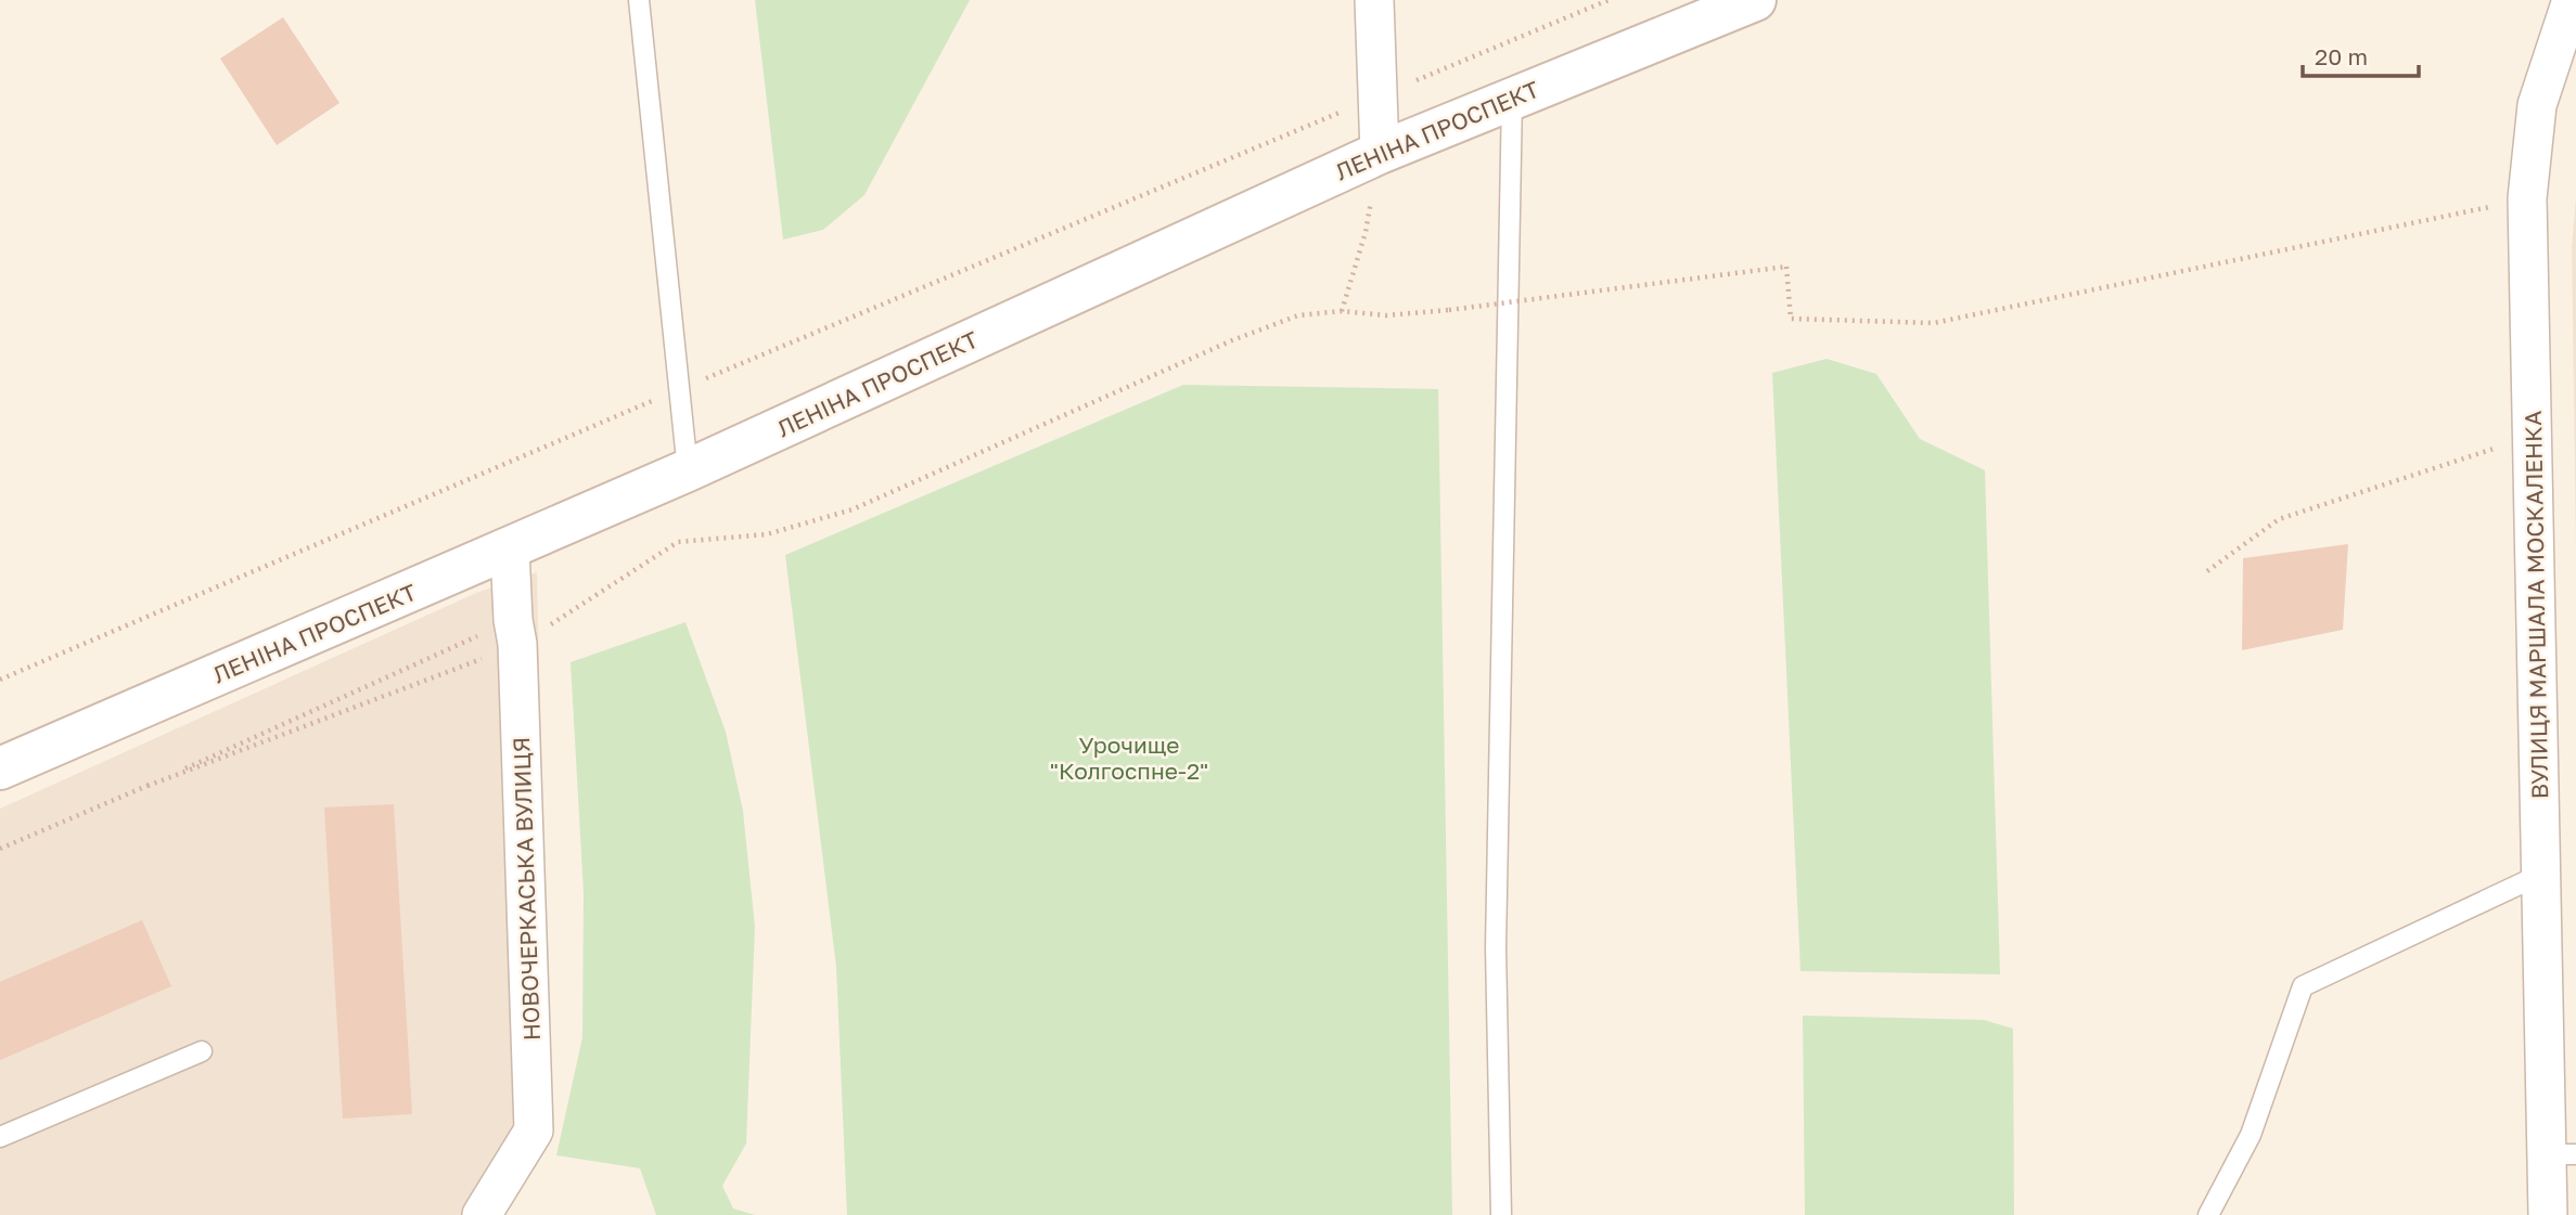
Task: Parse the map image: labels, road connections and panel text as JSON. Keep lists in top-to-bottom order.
{
  "streets": {
    "main road": ["ЛЕНІНА ПРОСПЕКТ"],
    "street": ["ВУЛИЦЯ МАРШАЛА МОСКАЛЕНКА", "НОВОЧЕРКАСЬКА ВУЛИЦЯ"]
  },
  "crossings": [
    ["ЛЕНІНА ПРОСПЕКТ", "НОВОЧЕРКАСЬКА ВУЛИЦЯ"]
  ],
  "parks": ["Урочище \"Колгоспне-2\""],
  "scale_bar": "20 m"
}
